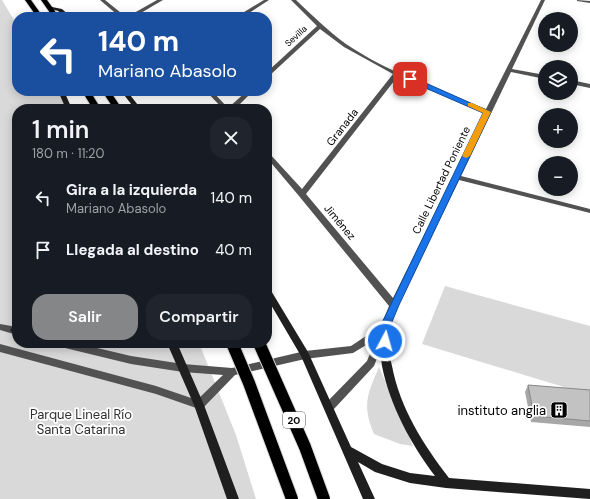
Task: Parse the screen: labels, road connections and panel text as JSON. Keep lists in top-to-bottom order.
{
  "streets": {
    "main road": ["20"],
    "street": [
      "Sevilla",
      "Granada",
      "Calle Libertad Poniente",
      "Jiménez"
    ]
  },
  "crossings": [
    ["Granada", "Jiménez"],
    ["Calle Libertad Poniente", "Jiménez"]
  ],
  "parks": ["Parque Lineal Río Santa Catarina"],
  "places": {
    "building": ["instituto anglia"]
  },
  "page": {
    "map_buttons": ["+", "−"],
    "turn": ["140 m", "Mariano Abasolo"],
    "heading": ["1 min", "180 m · 11:20"],
    "list": [
      {
        "name": "Gira a la izquierda",
        "note": "Mariano Abasolo",
        "value": "140 m"
      },
      {
        "name": "Llegada al destino",
        "value": "40 m"
      }
    ],
    "buttons": ["Salir", "Compartir"]
  }
}
